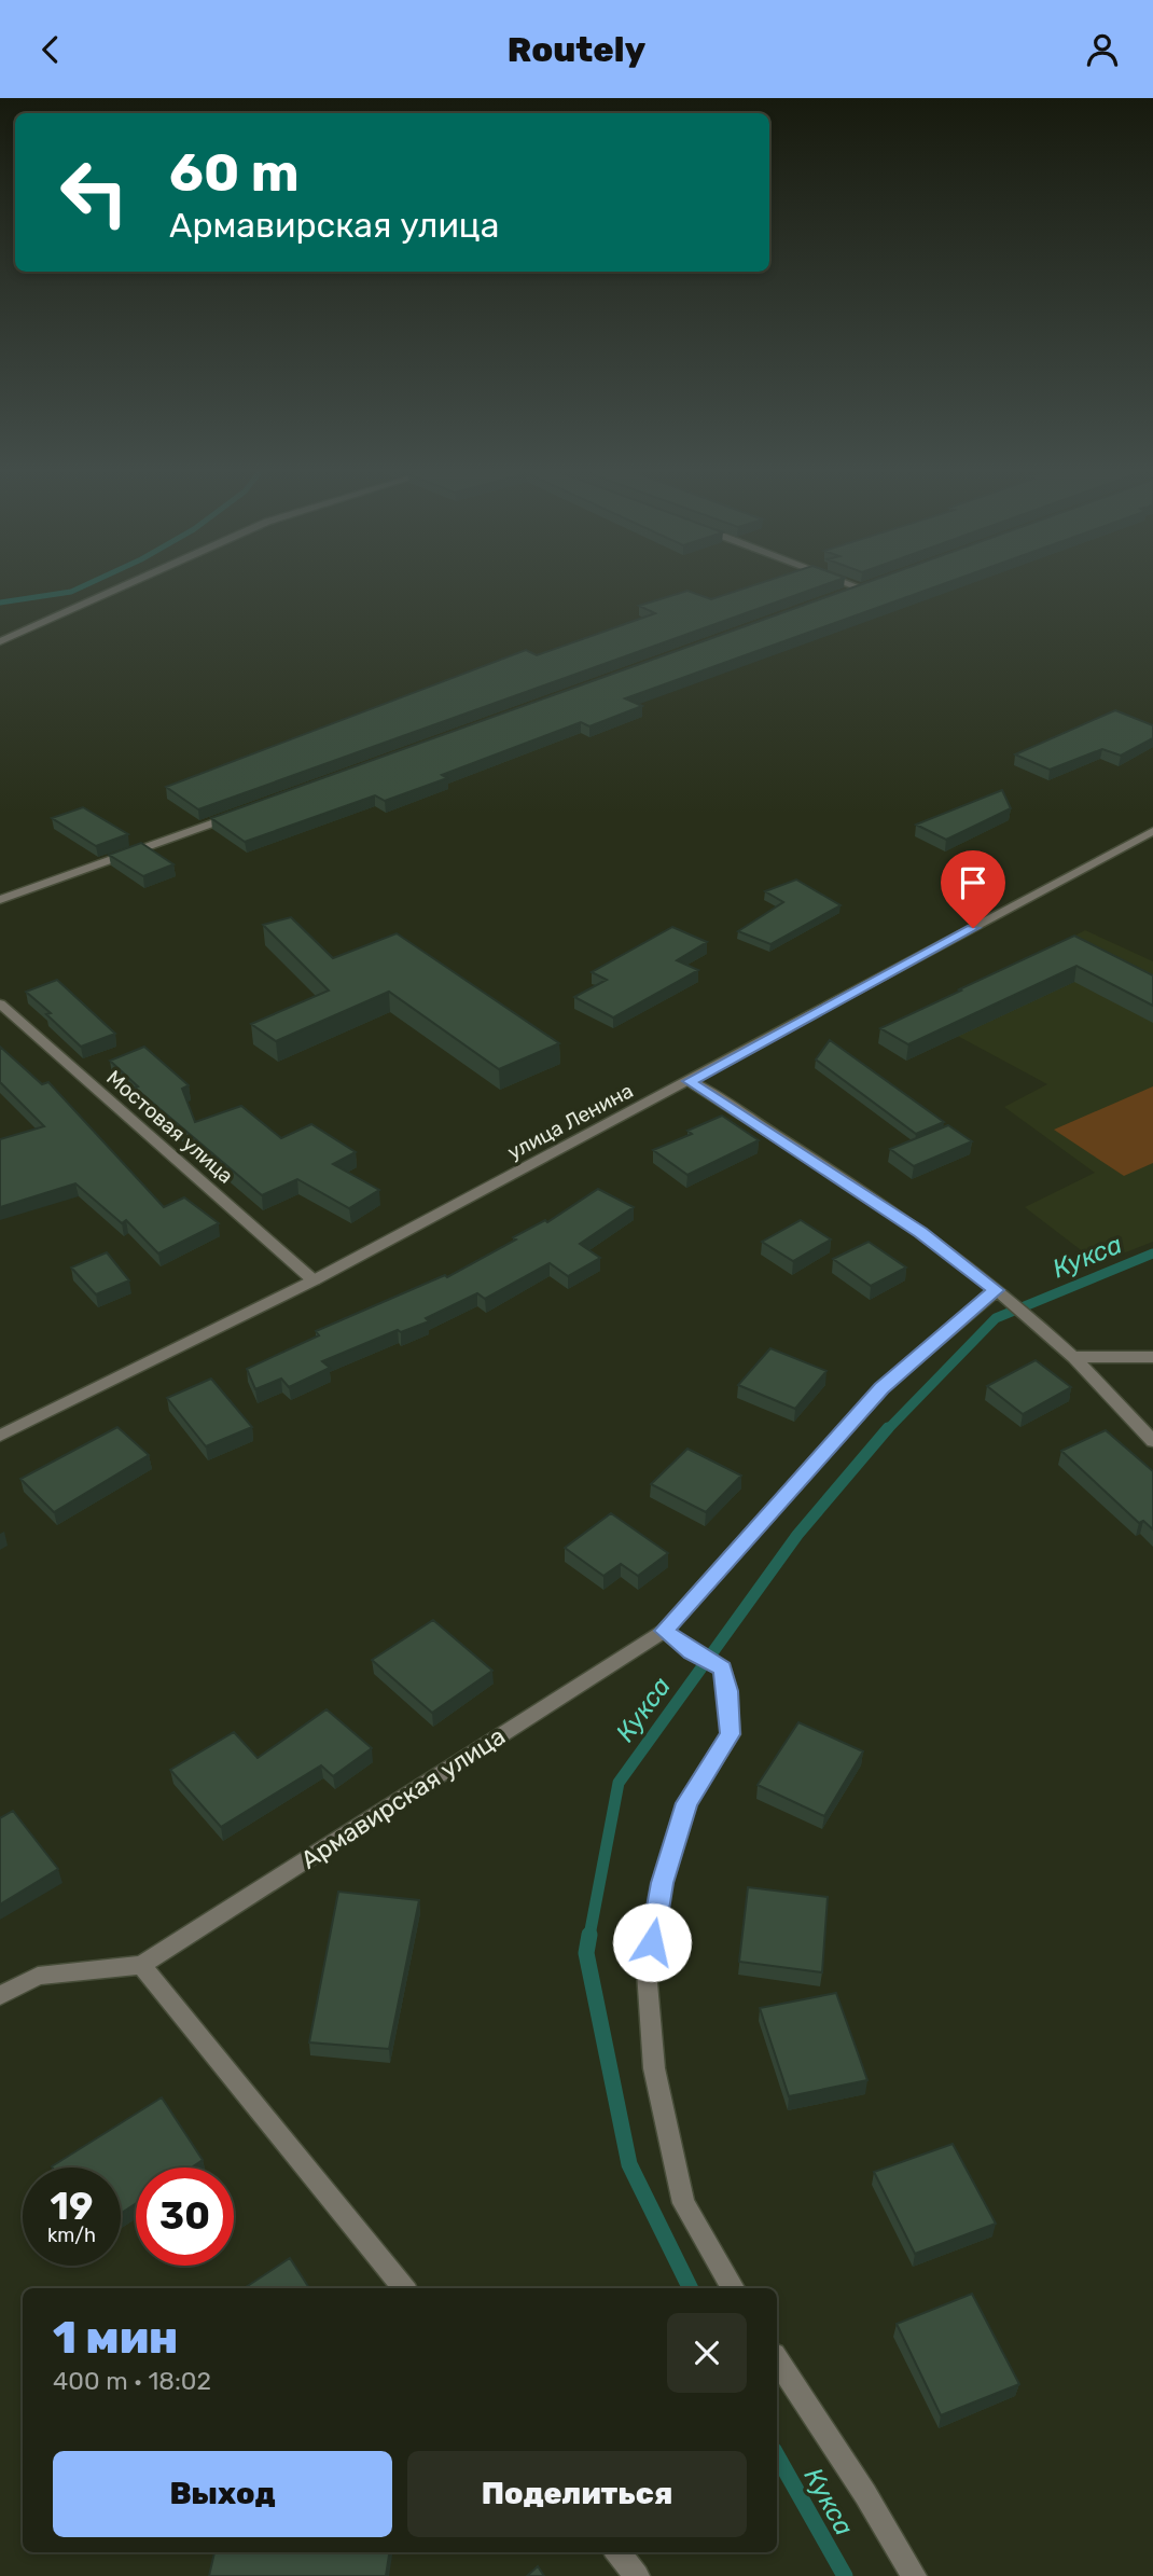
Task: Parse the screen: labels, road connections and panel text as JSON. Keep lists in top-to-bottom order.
{
  "streets": {
    "street": ["улица Ленина", "Мостовая улица", "Армавирская улица"]
  },
  "crossings": [
    ["улица Ленина", "Мостовая улица"]
  ],
  "water": ["Кукса"],
  "page": {
    "header": "Routely",
    "turn": ["60 m", "Армавирская улица"],
    "speed": "19 km/h",
    "limit": "30",
    "heading": ["1 мин", "400 m · 18:02"],
    "buttons": ["Выход", "Поделиться"]
  }
}
